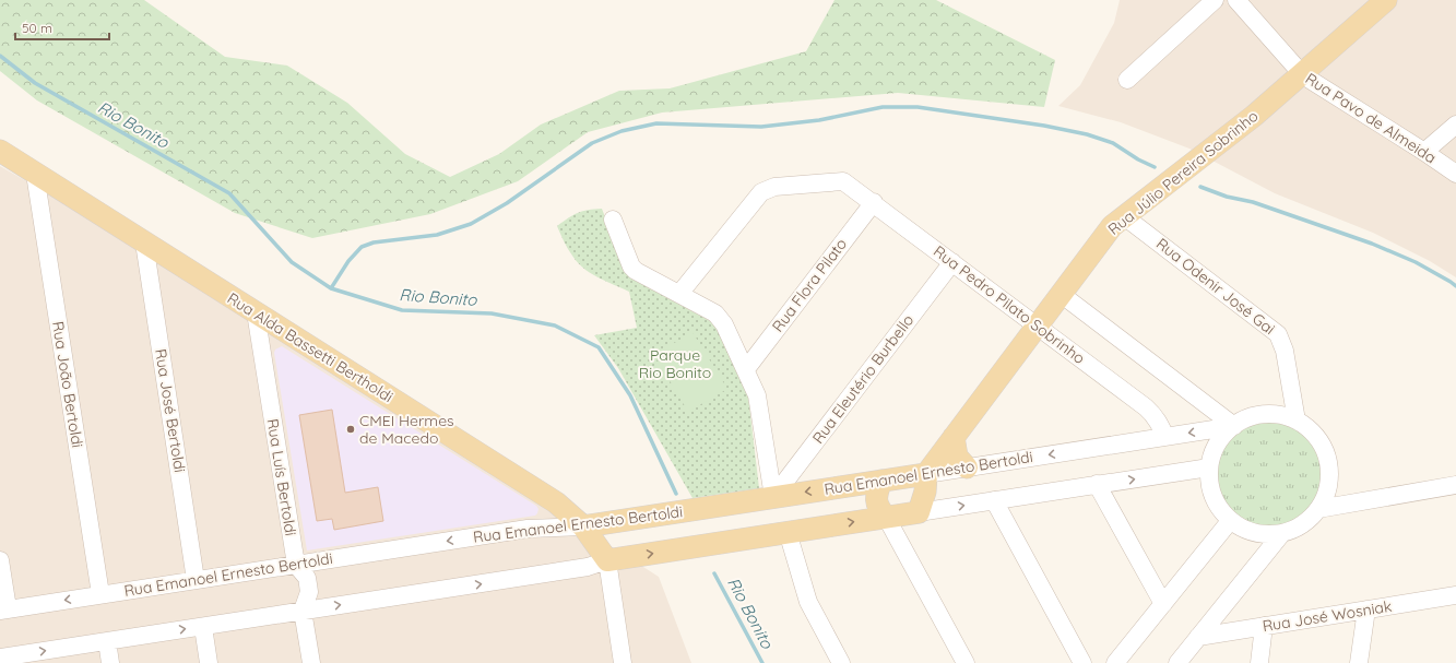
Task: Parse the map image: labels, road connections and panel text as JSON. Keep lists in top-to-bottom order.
{
  "streets": {
    "main road": ["Rua Júlio Pereira Sobrinho", "Rua Alda Bassetti Bertholdi", "Rua Emanoel Ernesto Bertoldi"],
    "street": [
      "Rua Pavo de Almeida",
      "Rua Flora Pilato",
      "Rua Odenir José Gai",
      "Rua Pedro Pilato Sobrinho",
      "Rua Eleutério Burbello",
      "Rua João Bertoldi",
      "Rua José Bertoldi",
      "Rua Luís Bertoldi",
      "Rua José Wosniak"
    ]
  },
  "crossings": [
    ["Rua Pavo de Almeida", "Rua Júlio Pereira Sobrinho"],
    ["Rua Júlio Pereira Sobrinho", "Rua Odenir José Gai"],
    ["Rua Júlio Pereira Sobrinho", "Rua Pedro Pilato Sobrinho"],
    ["Rua Júlio Pereira Sobrinho", "Rua Emanoel Ernesto Bertoldi"],
    ["Rua Flora Pilato", "Rua Pedro Pilato Sobrinho"],
    ["Rua Odenir José Gai", "Rua Emanoel Ernesto Bertoldi"],
    ["Rua Pedro Pilato Sobrinho", "Rua Eleutério Burbello"],
    ["Rua Pedro Pilato Sobrinho", "Rua Emanoel Ernesto Bertoldi"],
    ["Rua Alda Bassetti Bertholdi", "Rua João Bertoldi"],
    ["Rua Alda Bassetti Bertholdi", "Rua José Bertoldi"],
    ["Rua Alda Bassetti Bertholdi", "Rua Emanoel Ernesto Bertoldi"],
    ["Rua Alda Bassetti Bertholdi", "Rua Luís Bertoldi"],
    ["Rua Eleutério Burbello", "Rua Emanoel Ernesto Bertoldi"],
    ["Rua João Bertoldi", "Rua Emanoel Ernesto Bertoldi"],
    ["Rua José Bertoldi", "Rua Emanoel Ernesto Bertoldi"],
    ["Rua Emanoel Ernesto Bertoldi", "Rua Luís Bertoldi"]
  ],
  "water": ["Rio Bonito"],
  "parks": ["Parque Rio Bonito"],
  "places": ["CMEI Hermes de Macedo"],
  "scale_bar": "50 m"
}
